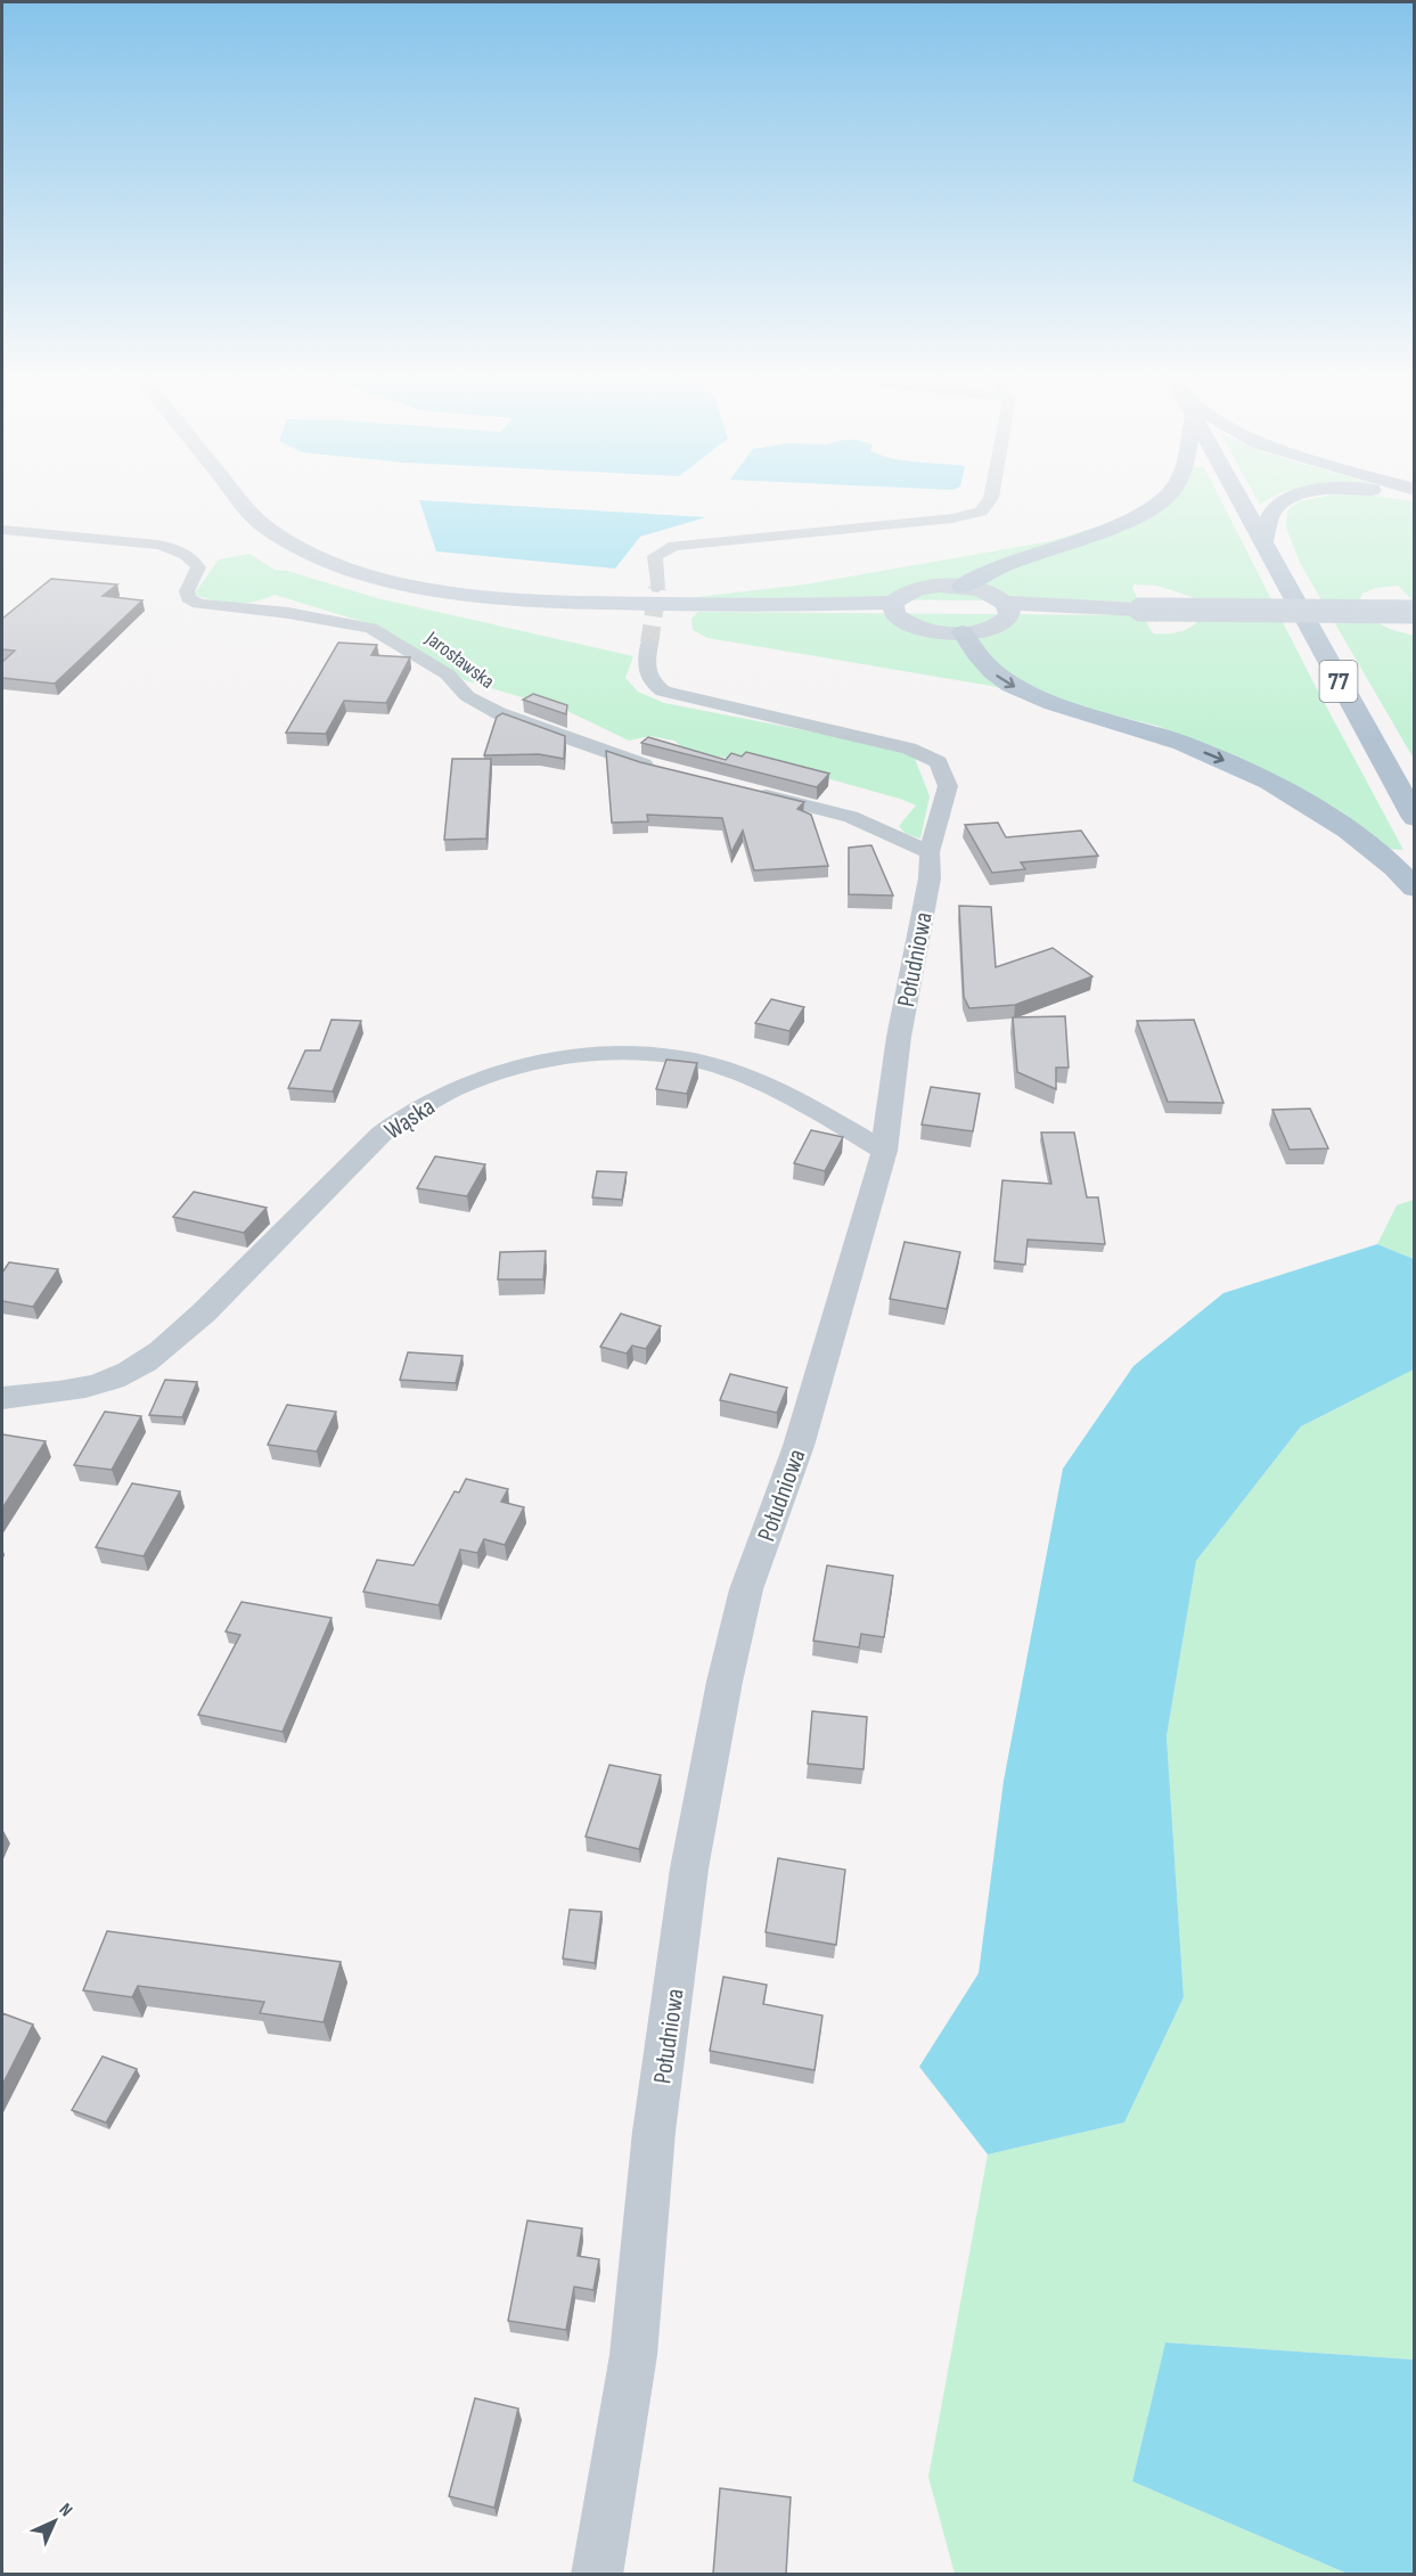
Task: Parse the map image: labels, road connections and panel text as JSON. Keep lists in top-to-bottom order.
{
  "streets": {
    "main road": ["77"],
    "street": ["Jarosławska", "Południowa", "Wąska"]
  },
  "crossings": [
    ["Południowa", "Wąska"]
  ],
  "north": "top right"
}
